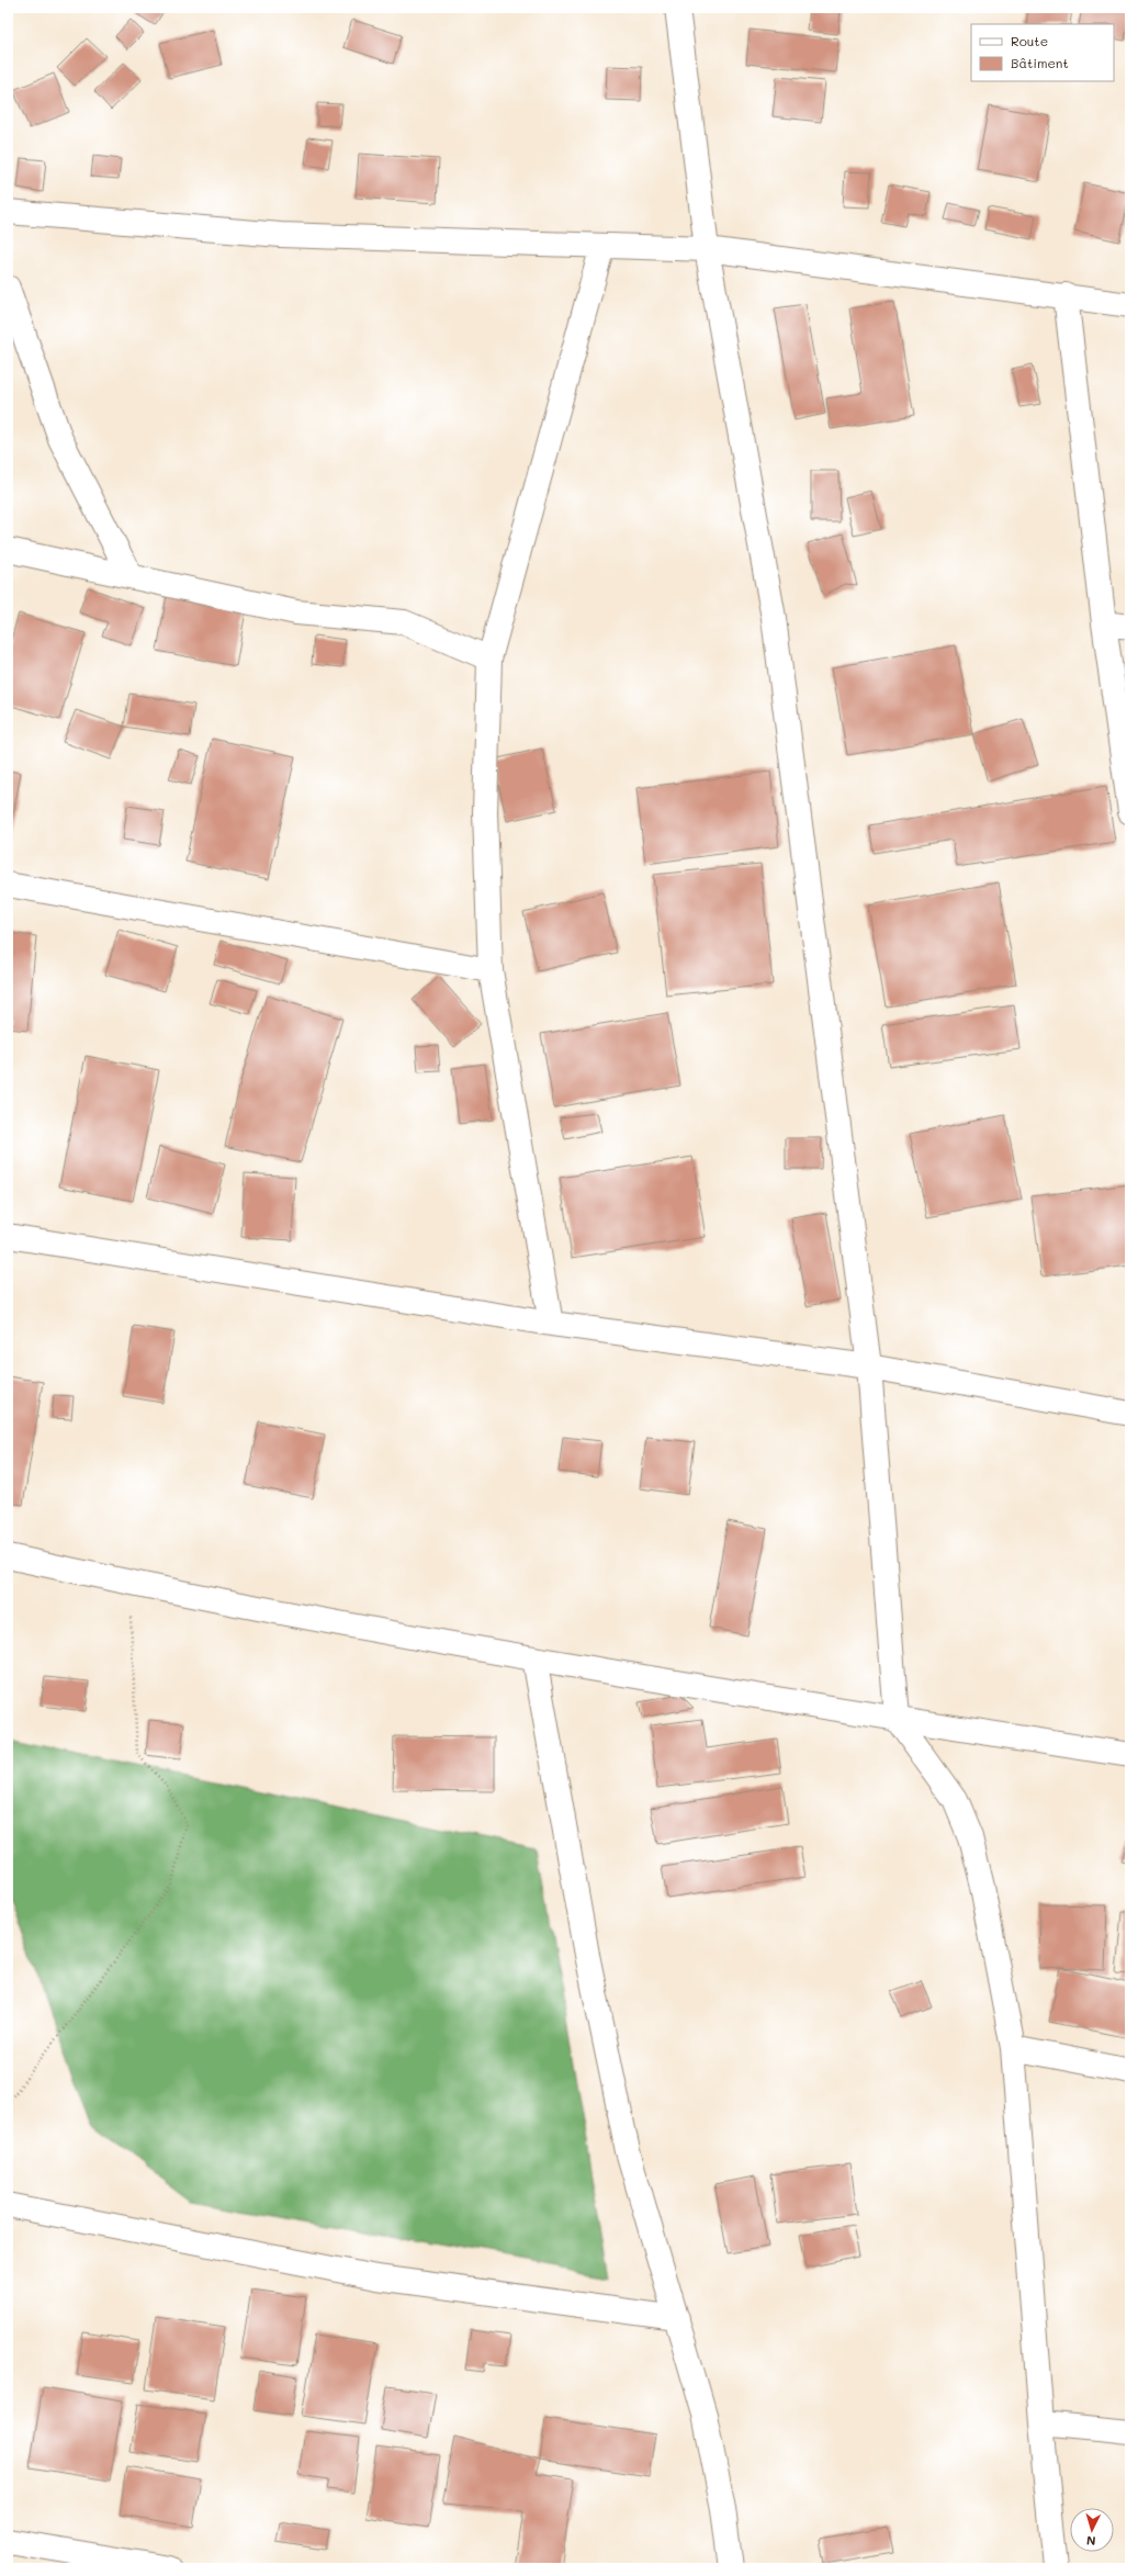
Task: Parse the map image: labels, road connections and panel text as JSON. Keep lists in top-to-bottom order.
{
  "legend": ["Route", "Bâtiment"],
  "north": "bottom"
}
